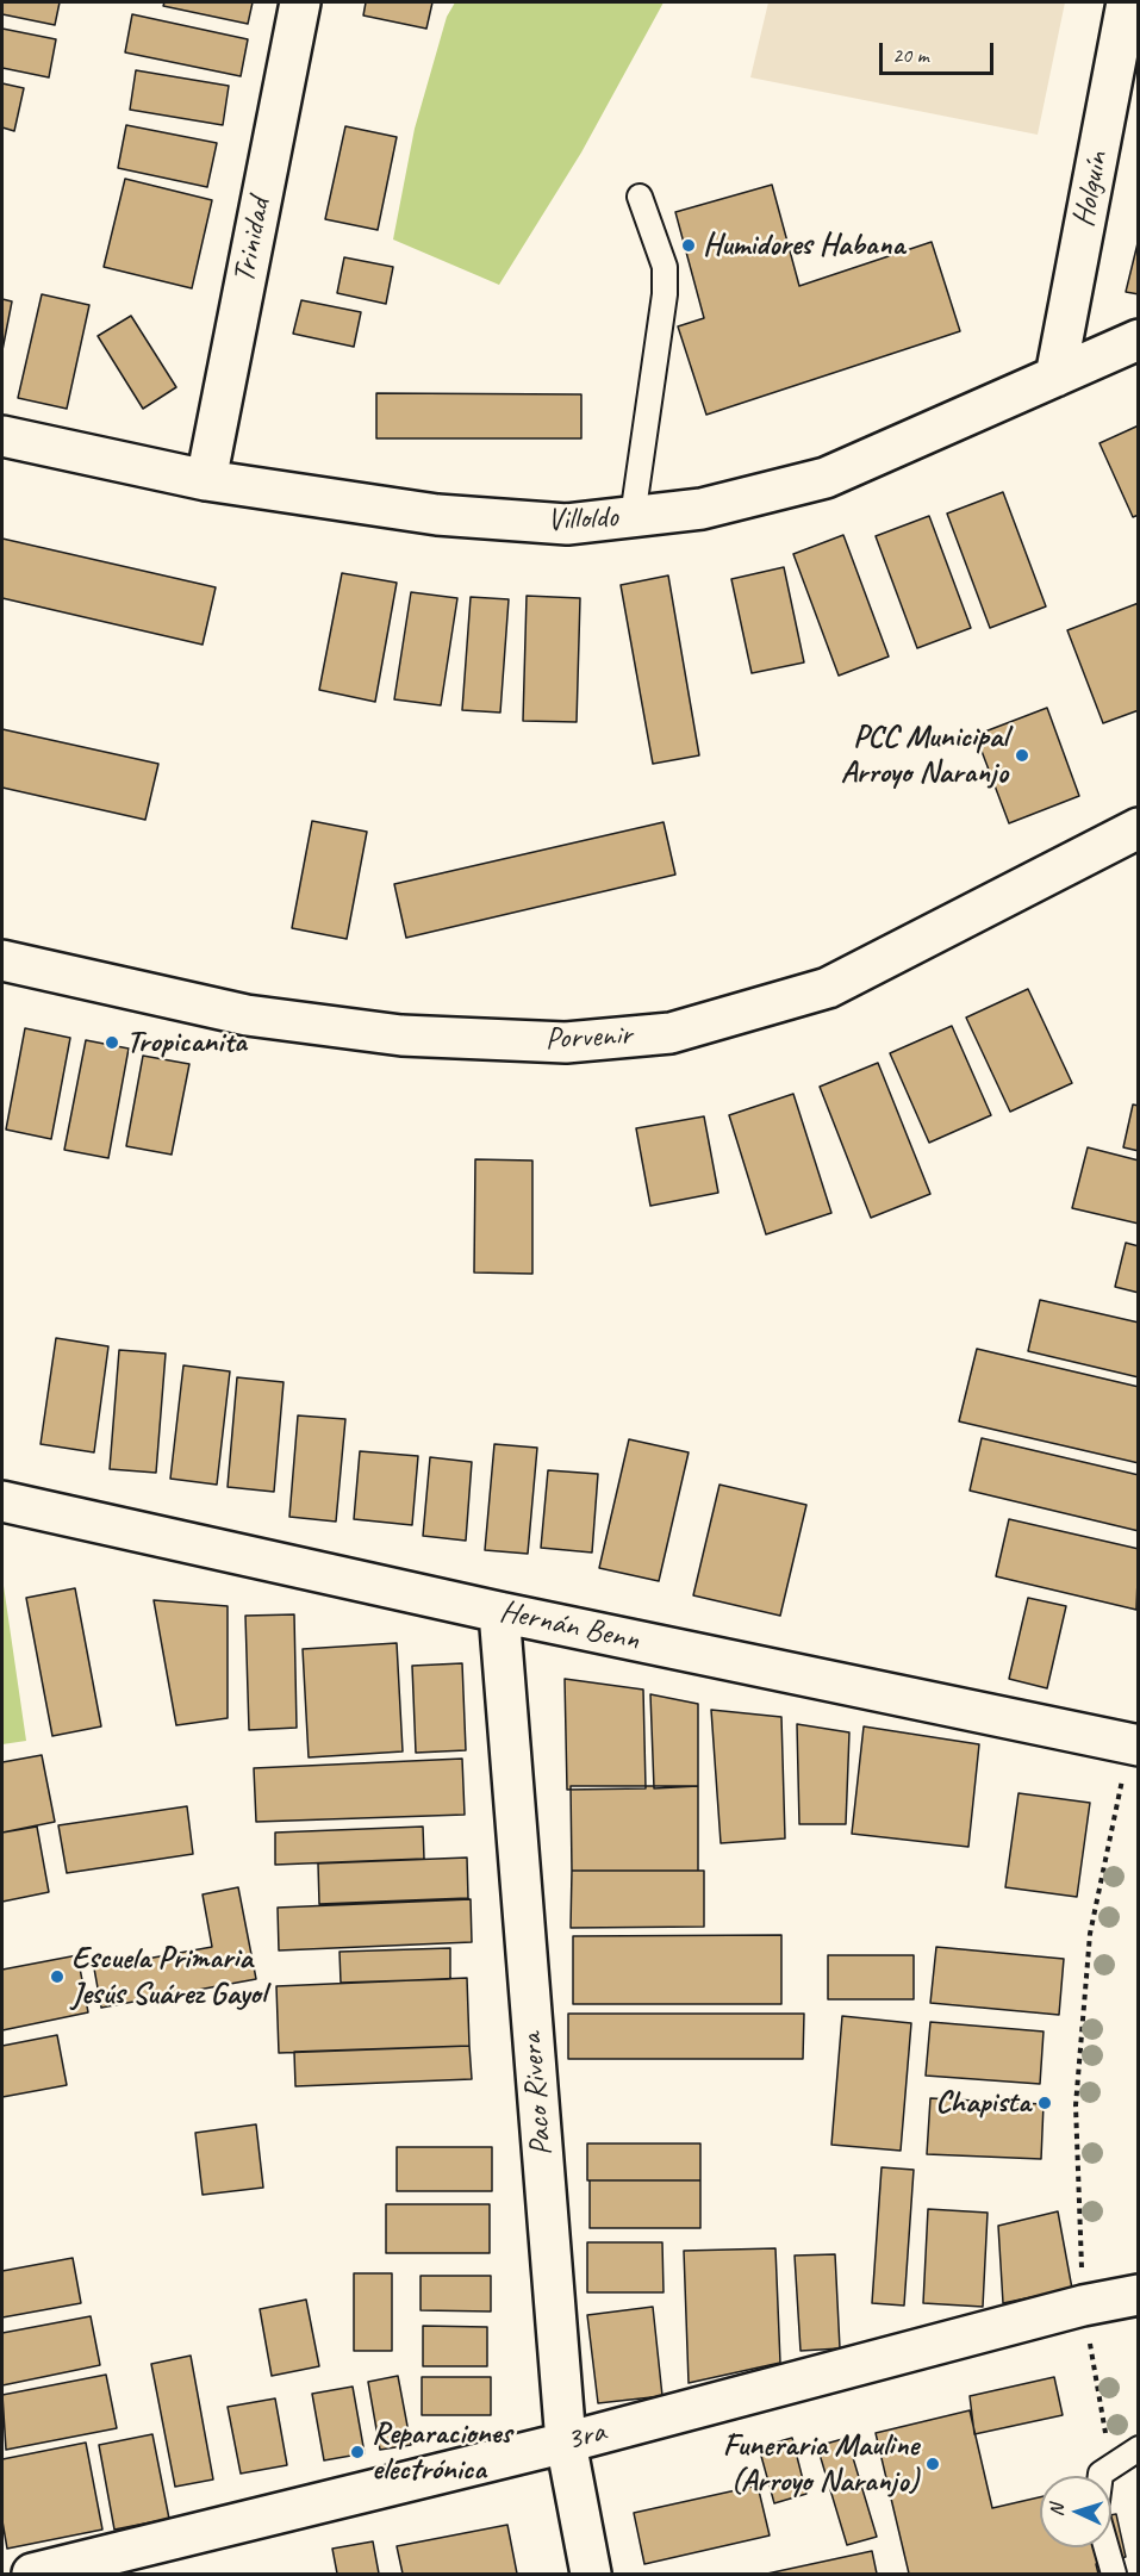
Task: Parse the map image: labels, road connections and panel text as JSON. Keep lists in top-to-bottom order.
{
  "streets": {
    "street": [
      "Holguín",
      "Trinidad",
      "Villoldo",
      "Porvenir",
      "Hernán Benn",
      "Paco Rivera",
      "3ra"
    ]
  },
  "crossings": [
    ["Holguín", "Villoldo"],
    ["Trinidad", "Villoldo"],
    ["Hernán Benn", "Paco Rivera"],
    ["Paco Rivera", "3ra"]
  ],
  "places": [
    "Humidores Habana",
    "PCC Municipal Arroyo Naranjo",
    "Tropicanita",
    "Escuela Primaria Jesús Suárez Gayol",
    "Chapista",
    "Reparaciones electrónica",
    "Funeraria Mauline (Arroyo Naranjo)"
  ],
  "scale_bar": "20 m",
  "north": "left"
}
